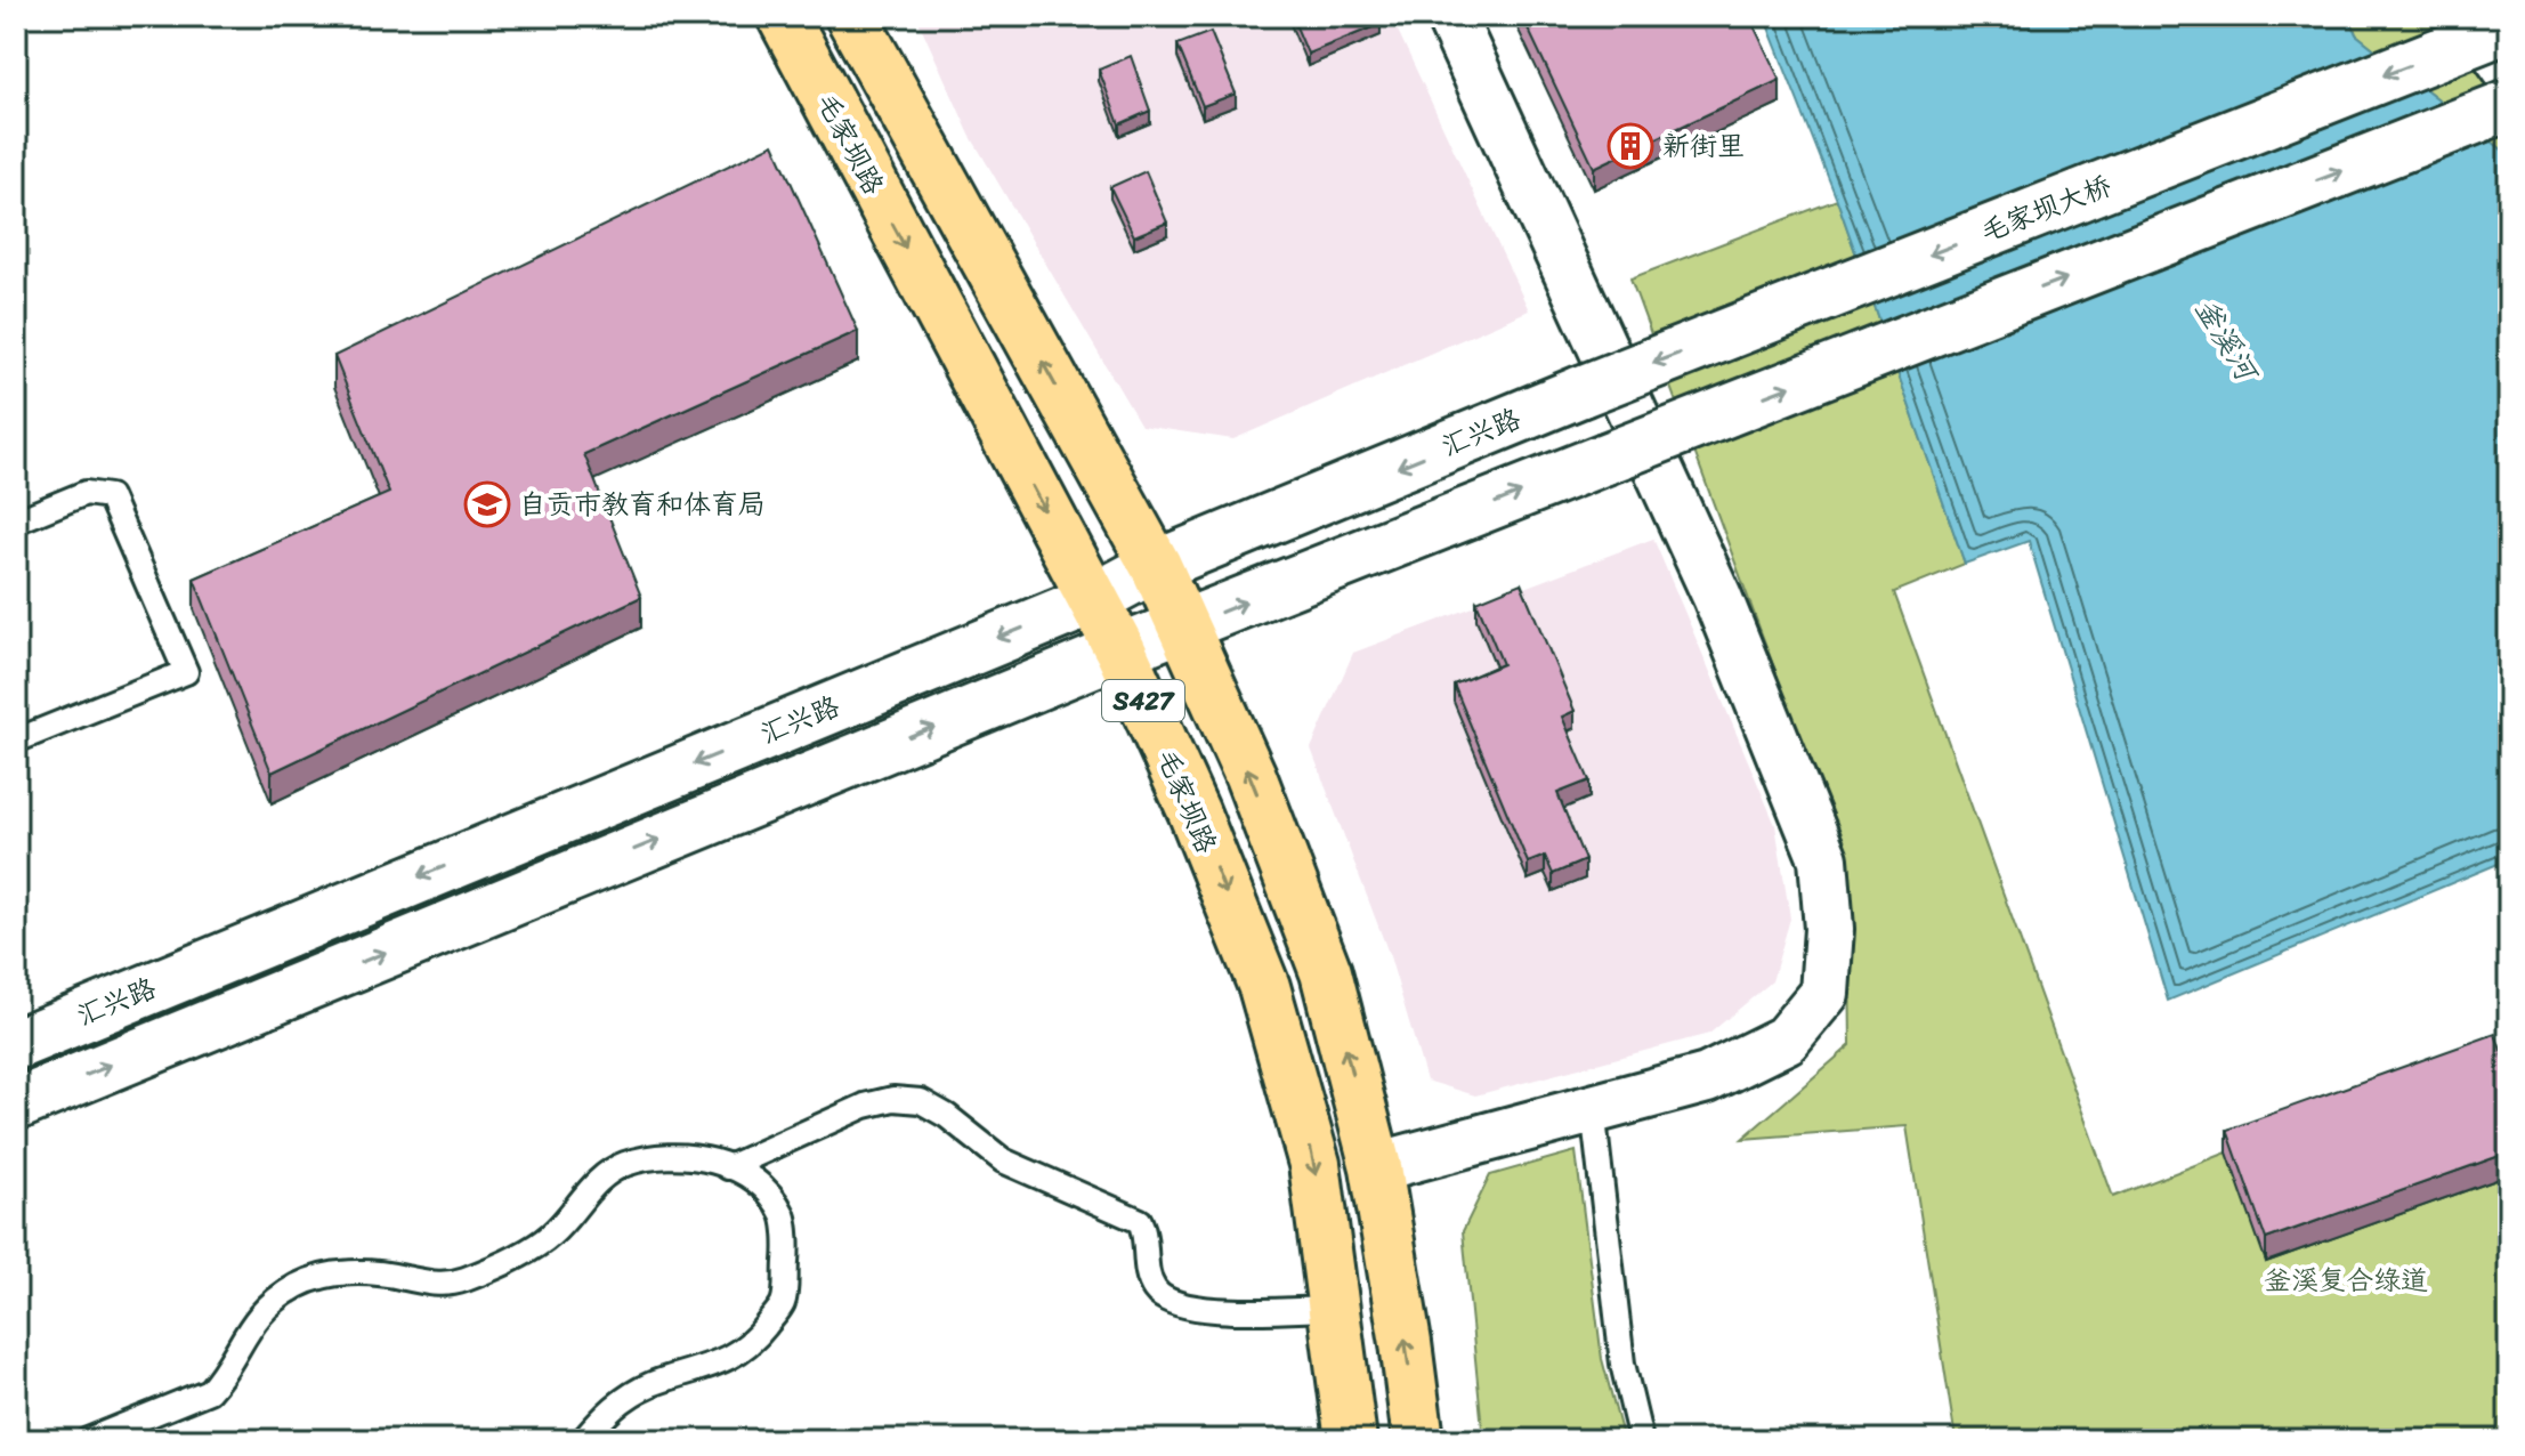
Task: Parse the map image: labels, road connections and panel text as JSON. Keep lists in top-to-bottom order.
{
  "streets": {
    "main road": [
      "毛家坝路",
      "毛家坝大桥",
      "汇兴路",
      "S427"
    ]
  },
  "crossings": [
    ["毛家坝路", "汇兴路"],
    ["毛家坝大桥", "汇兴路"],
    ["汇兴路", "S427"]
  ],
  "water": ["釜溪河"],
  "parks": ["釜溪复合绿道"],
  "places": {
    "building": ["新街里"],
    "school or university": ["自贡市教育和体育局"]
  }
}
